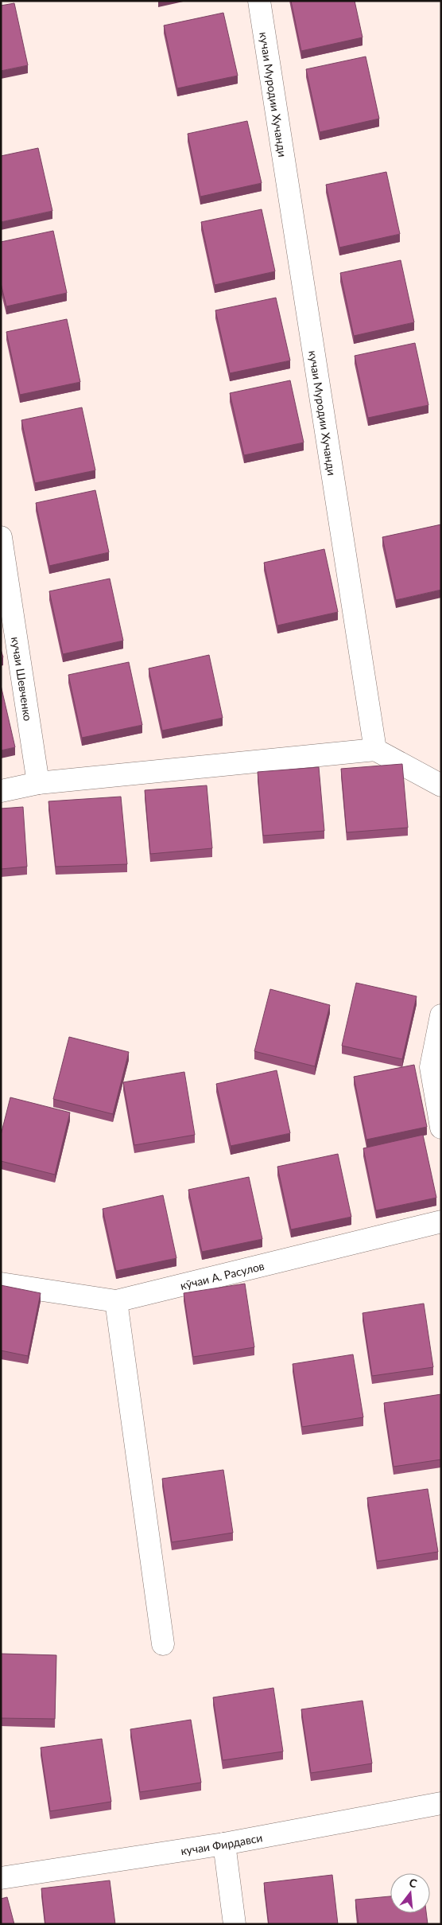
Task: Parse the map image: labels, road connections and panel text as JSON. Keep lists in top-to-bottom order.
{
  "streets": {
    "street": [
      "кучаи Муродии Хучанди",
      "кучаи Шевченко",
      "кӯчаи А. Расулов",
      "кучаи Фирдавси"
    ]
  },
  "north": "top"
}
